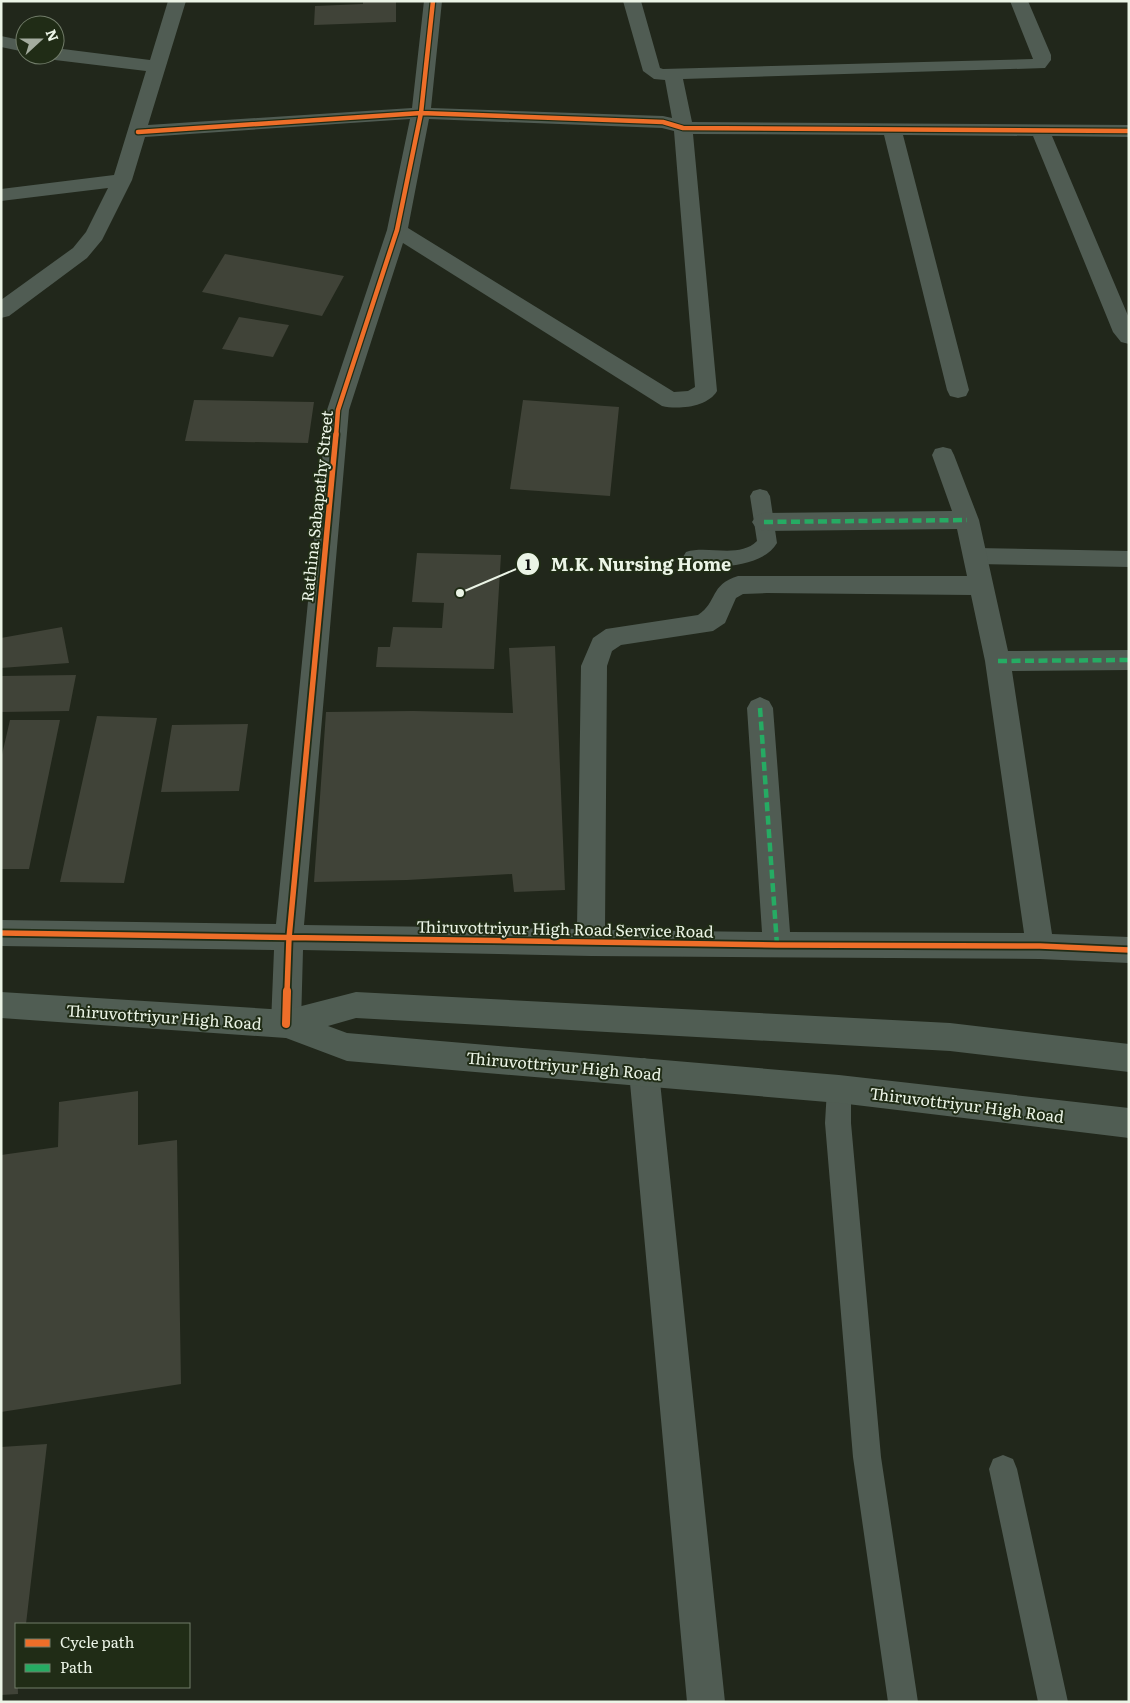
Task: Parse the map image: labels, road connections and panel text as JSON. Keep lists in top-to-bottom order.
{
  "streets": {
    "main road": ["Thiruvottriyur High Road"],
    "street": ["Rathina Sabapathy Street", "Thiruvottriyur High Road Service Road"]
  },
  "crossings": [
    ["Rathina Sabapathy Street", "Thiruvottriyur High Road Service Road"],
    ["Rathina Sabapathy Street", "Thiruvottriyur High Road"]
  ],
  "places": ["M.K. Nursing Home"],
  "legend": ["Cycle path", "Path"],
  "north": "right"
}
